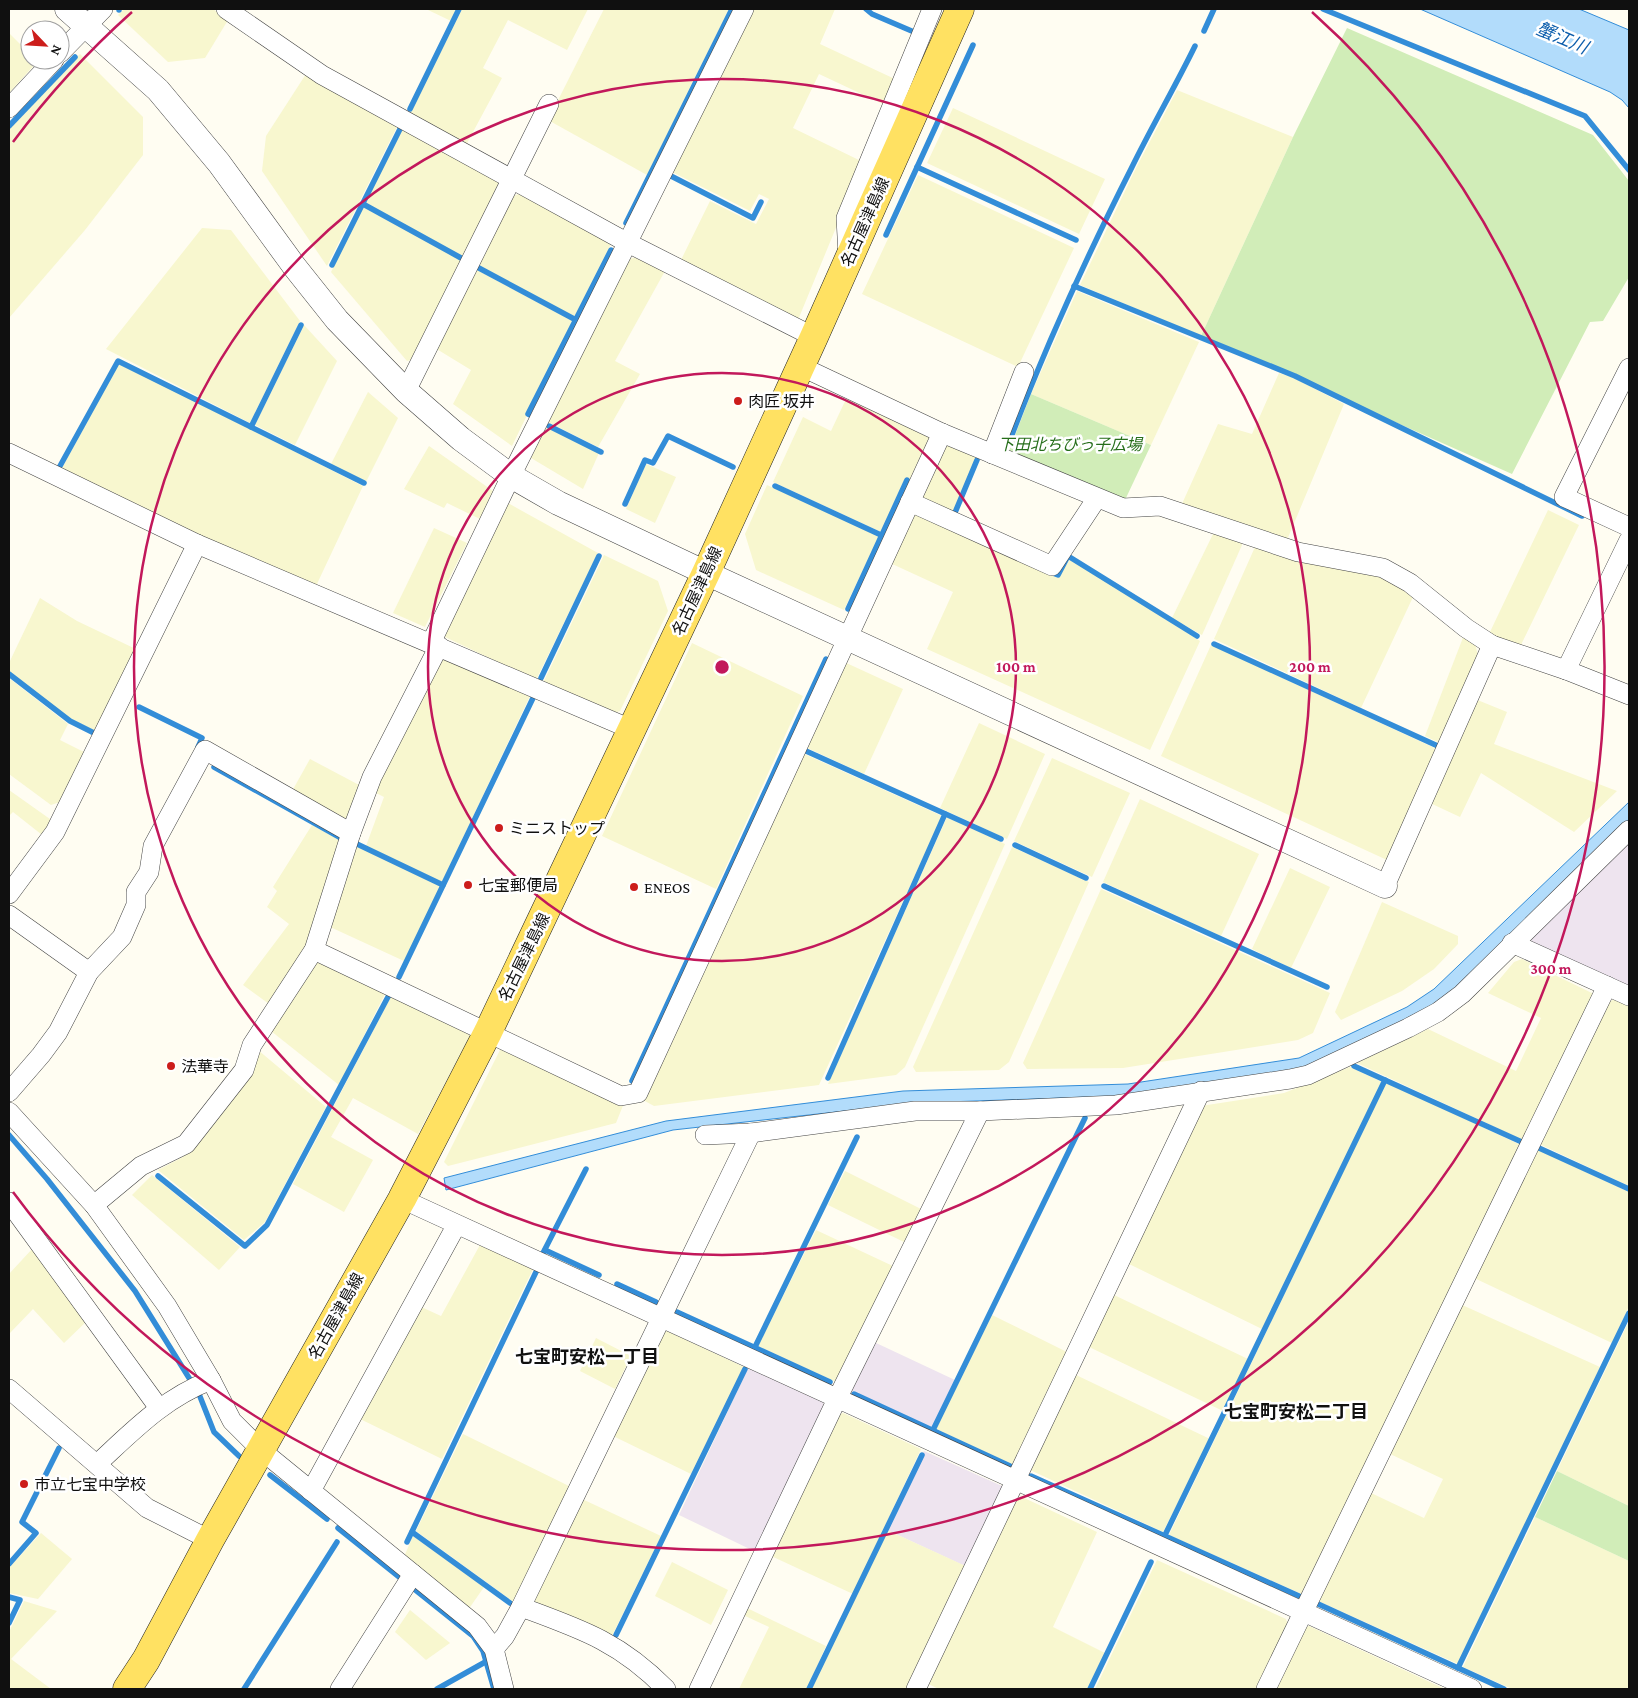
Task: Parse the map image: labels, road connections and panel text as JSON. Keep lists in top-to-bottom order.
{
  "streets": {
    "main road": ["名古屋津島線"]
  },
  "districts": ["七宝町安松一丁目", "七宝町安松二丁目"],
  "water": ["蟹江川"],
  "parks": ["下田北ちびっ子広場"],
  "places": [
    "肉匠 坂井",
    "ミニストップ",
    "七宝郵便局",
    "ENEOS",
    "法華寺",
    "市立七宝中学校"
  ],
  "north": "bottom right",
  "rings": ["100 m", "200 m", "300 m"]
}
